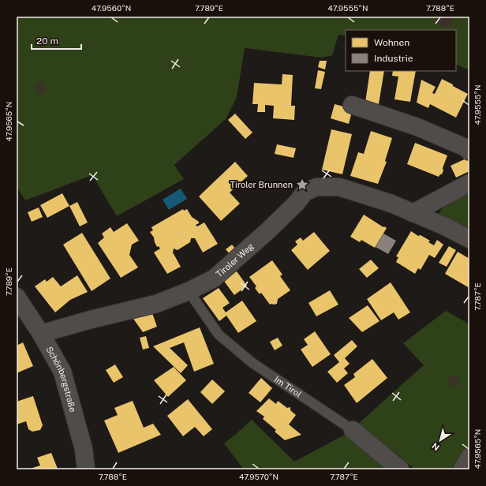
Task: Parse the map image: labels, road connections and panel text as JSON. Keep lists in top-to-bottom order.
{
  "streets": {
    "street": ["Tiroler Weg", "Schönbergstraße", "Im Tirol"]
  },
  "crossings": [
    ["Tiroler Weg", "Schönbergstraße"],
    ["Tiroler Weg", "Im Tirol"]
  ],
  "places": {
    "place": ["Tiroler Brunnen"]
  },
  "legend": ["Wohnen", "Industrie"],
  "scale_bar": "20 m",
  "north": "bottom left",
  "coordinates": [
    "47.9560°N",
    "7.789°E",
    "47.9555°N",
    "7.788°E",
    "47.9565°N",
    "7.787°E",
    "47.9570°N"
  ]
}
